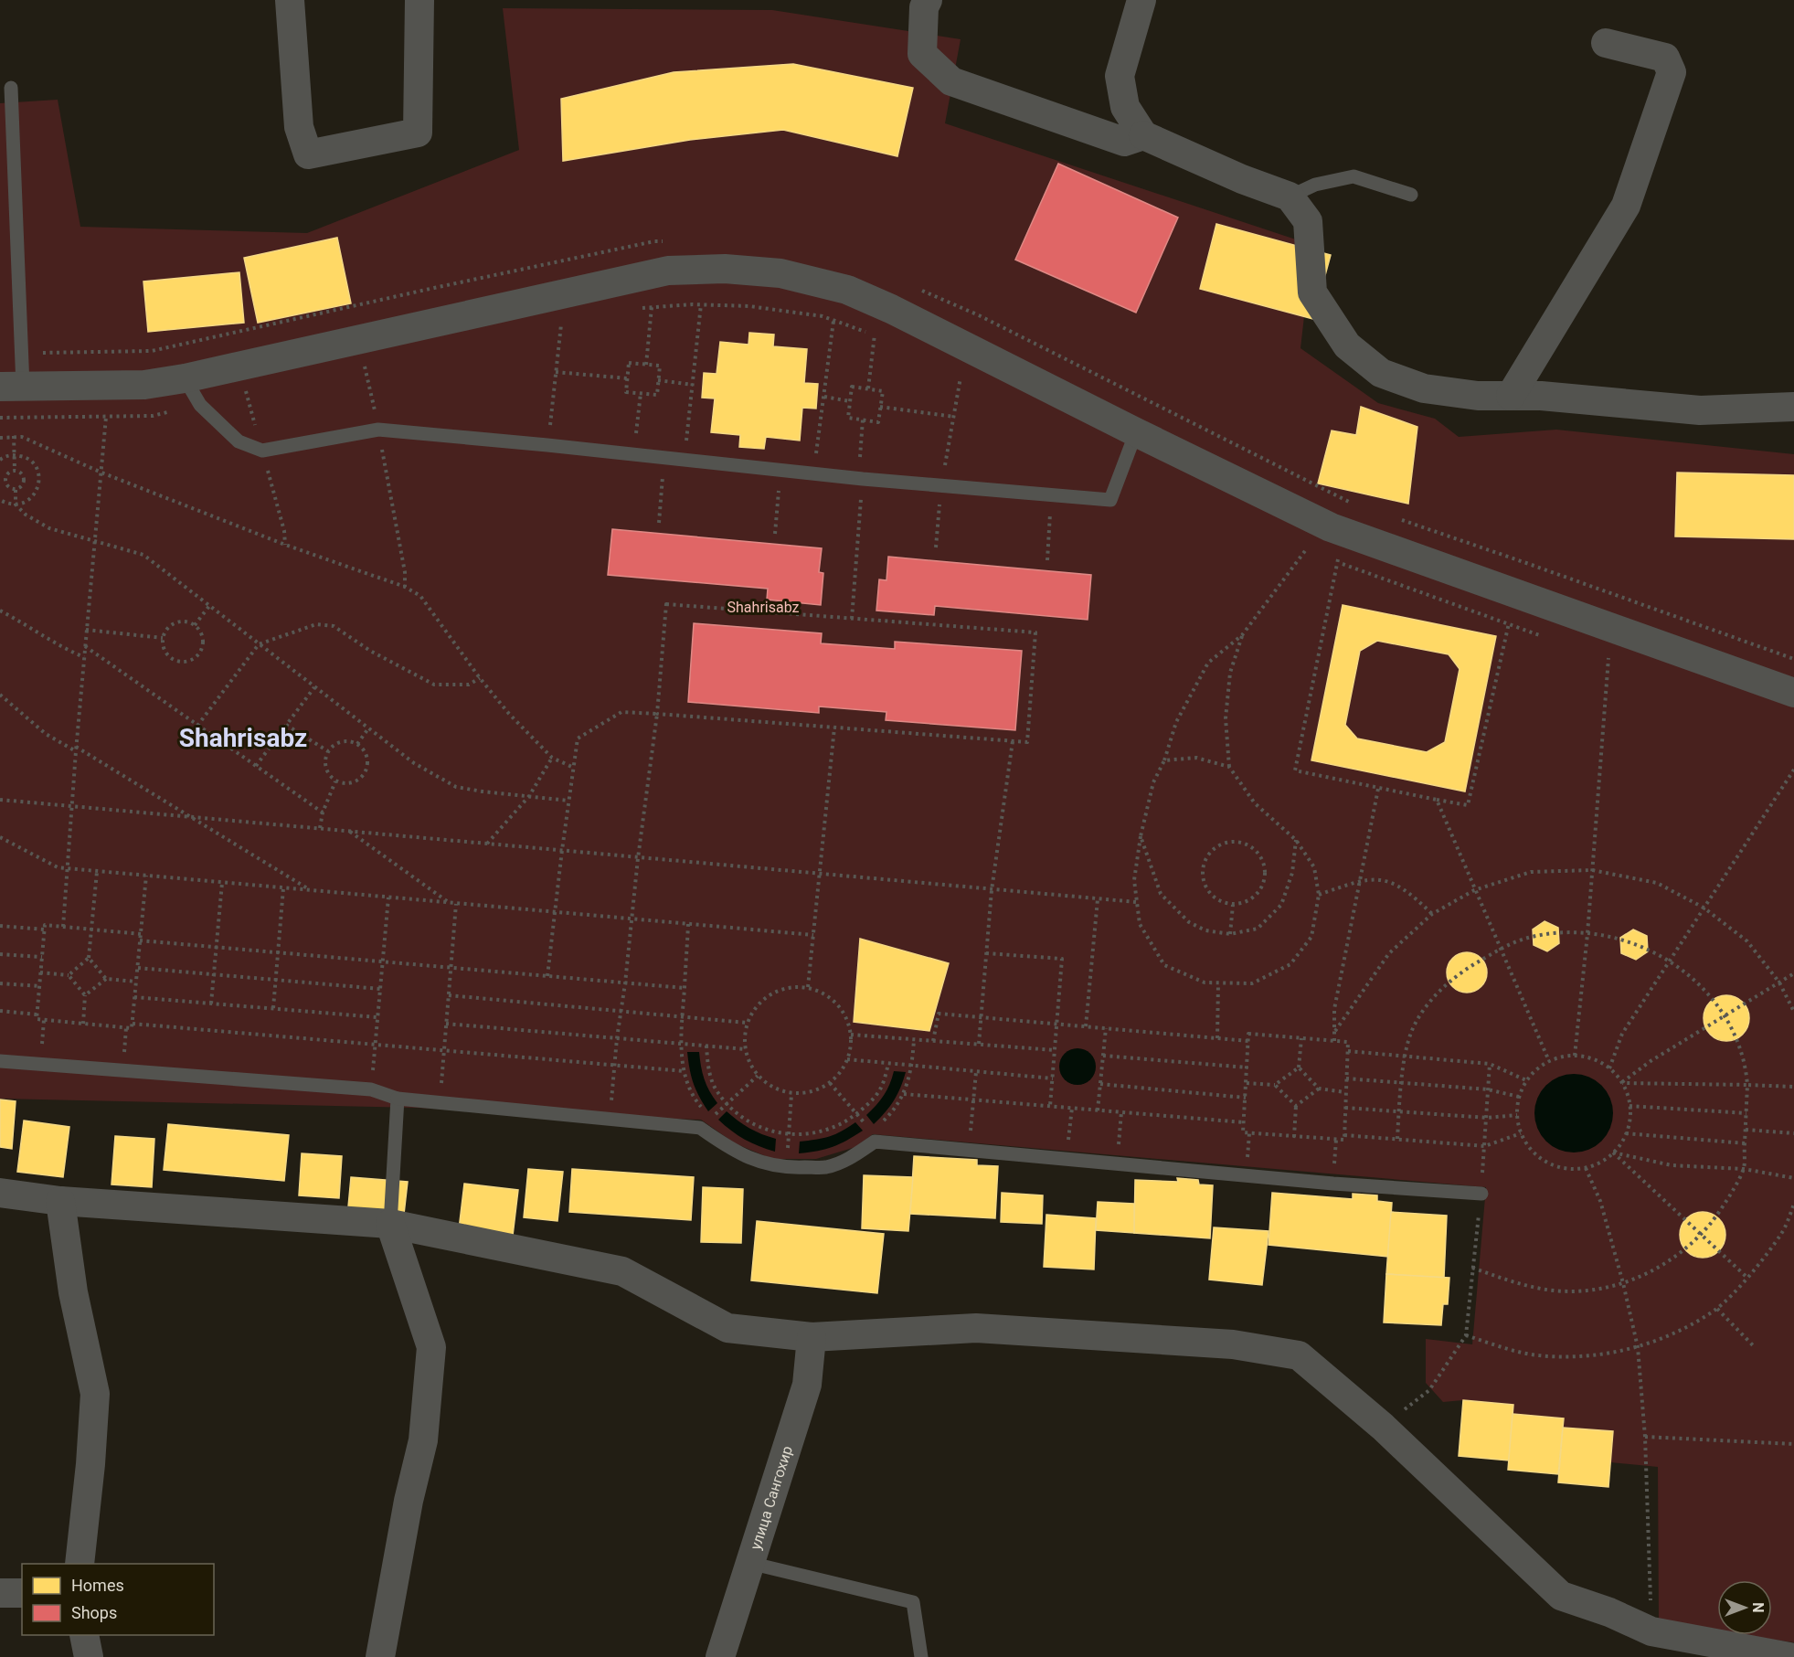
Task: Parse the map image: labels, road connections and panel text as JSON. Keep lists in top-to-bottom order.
{
  "streets": {
    "street": ["улица Сангохир"]
  },
  "districts": ["Shahrisabz"],
  "parks": ["Shahrisabz"],
  "legend": ["Homes", "Shops"],
  "north": "right"
}
